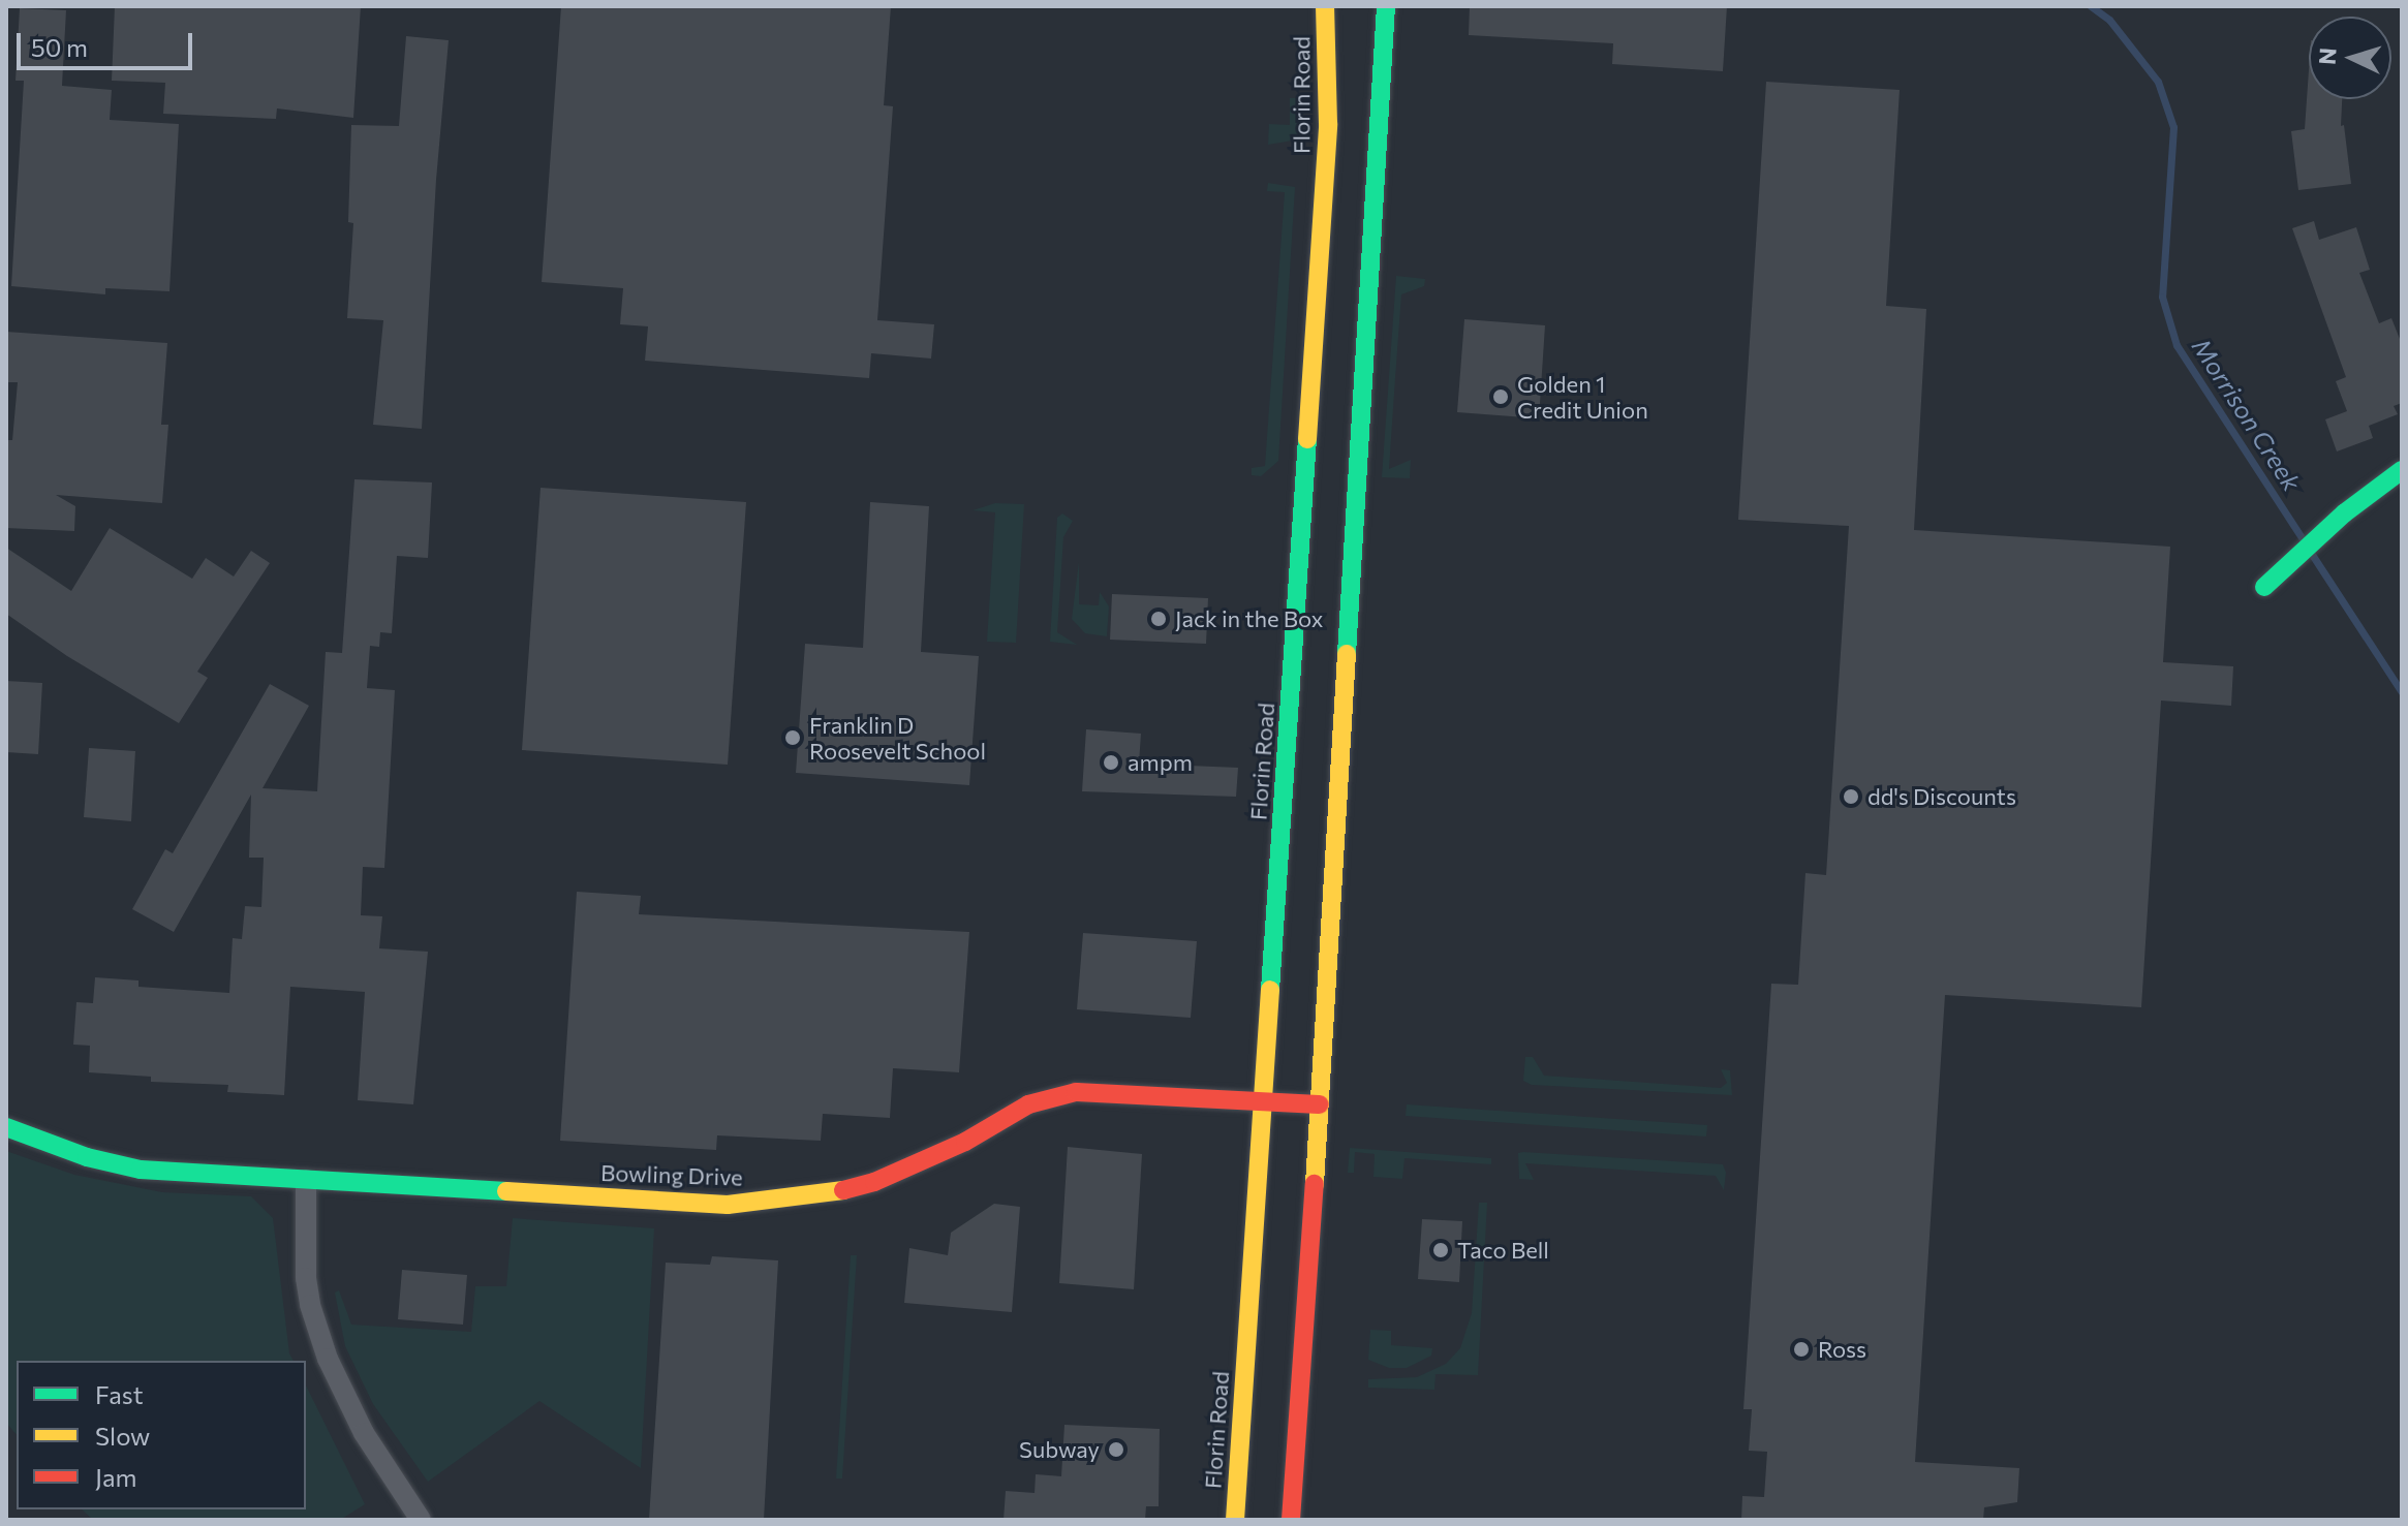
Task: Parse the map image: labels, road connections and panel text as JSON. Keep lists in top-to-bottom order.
{
  "streets": {
    "main road": ["Florin Road", "Bowling Drive"]
  },
  "crossings": [
    ["Florin Road", "Bowling Drive"]
  ],
  "water": ["Morrison Creek"],
  "places": [
    "Golden 1 Credit Union",
    "Jack in the Box",
    "Franklin D Roosevelt School",
    "ampm",
    "dd's Discounts",
    "Taco Bell",
    "Ross",
    "Subway"
  ],
  "legend": ["Fast", "Slow", "Jam"],
  "scale_bar": "50 m",
  "north": "left"
}
